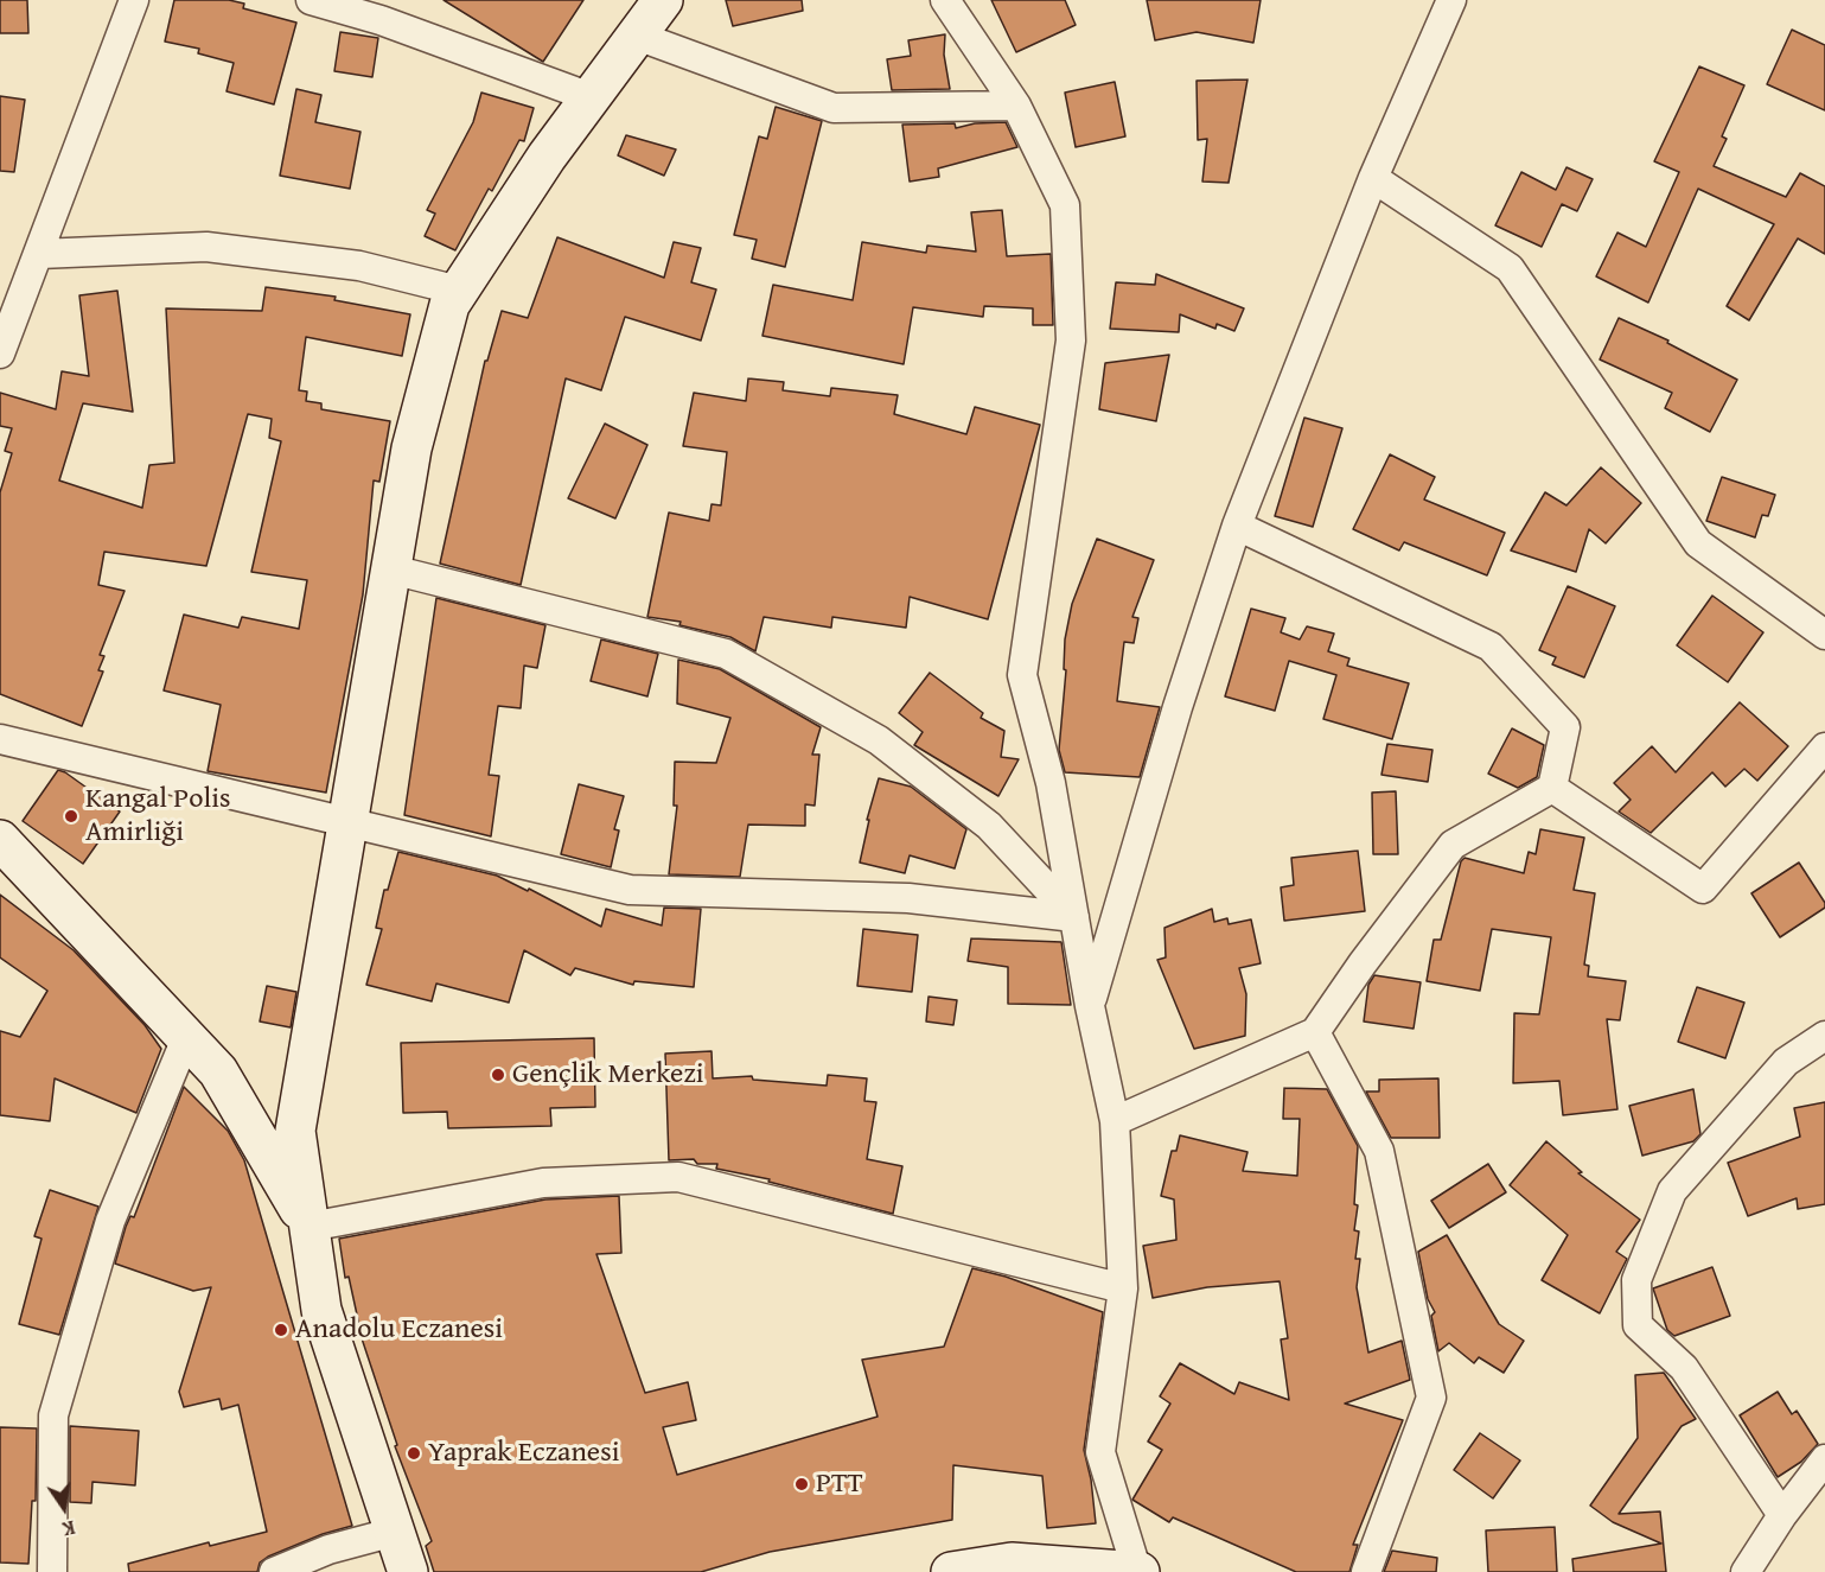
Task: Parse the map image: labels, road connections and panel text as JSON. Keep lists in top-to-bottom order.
{
  "places": [
    "Kangal Polis Amirliği",
    "Gençlik Merkezi",
    "Anadolu Eczanesi",
    "Yaprak Eczanesi",
    "PTT"
  ],
  "north": "bottom"
}
